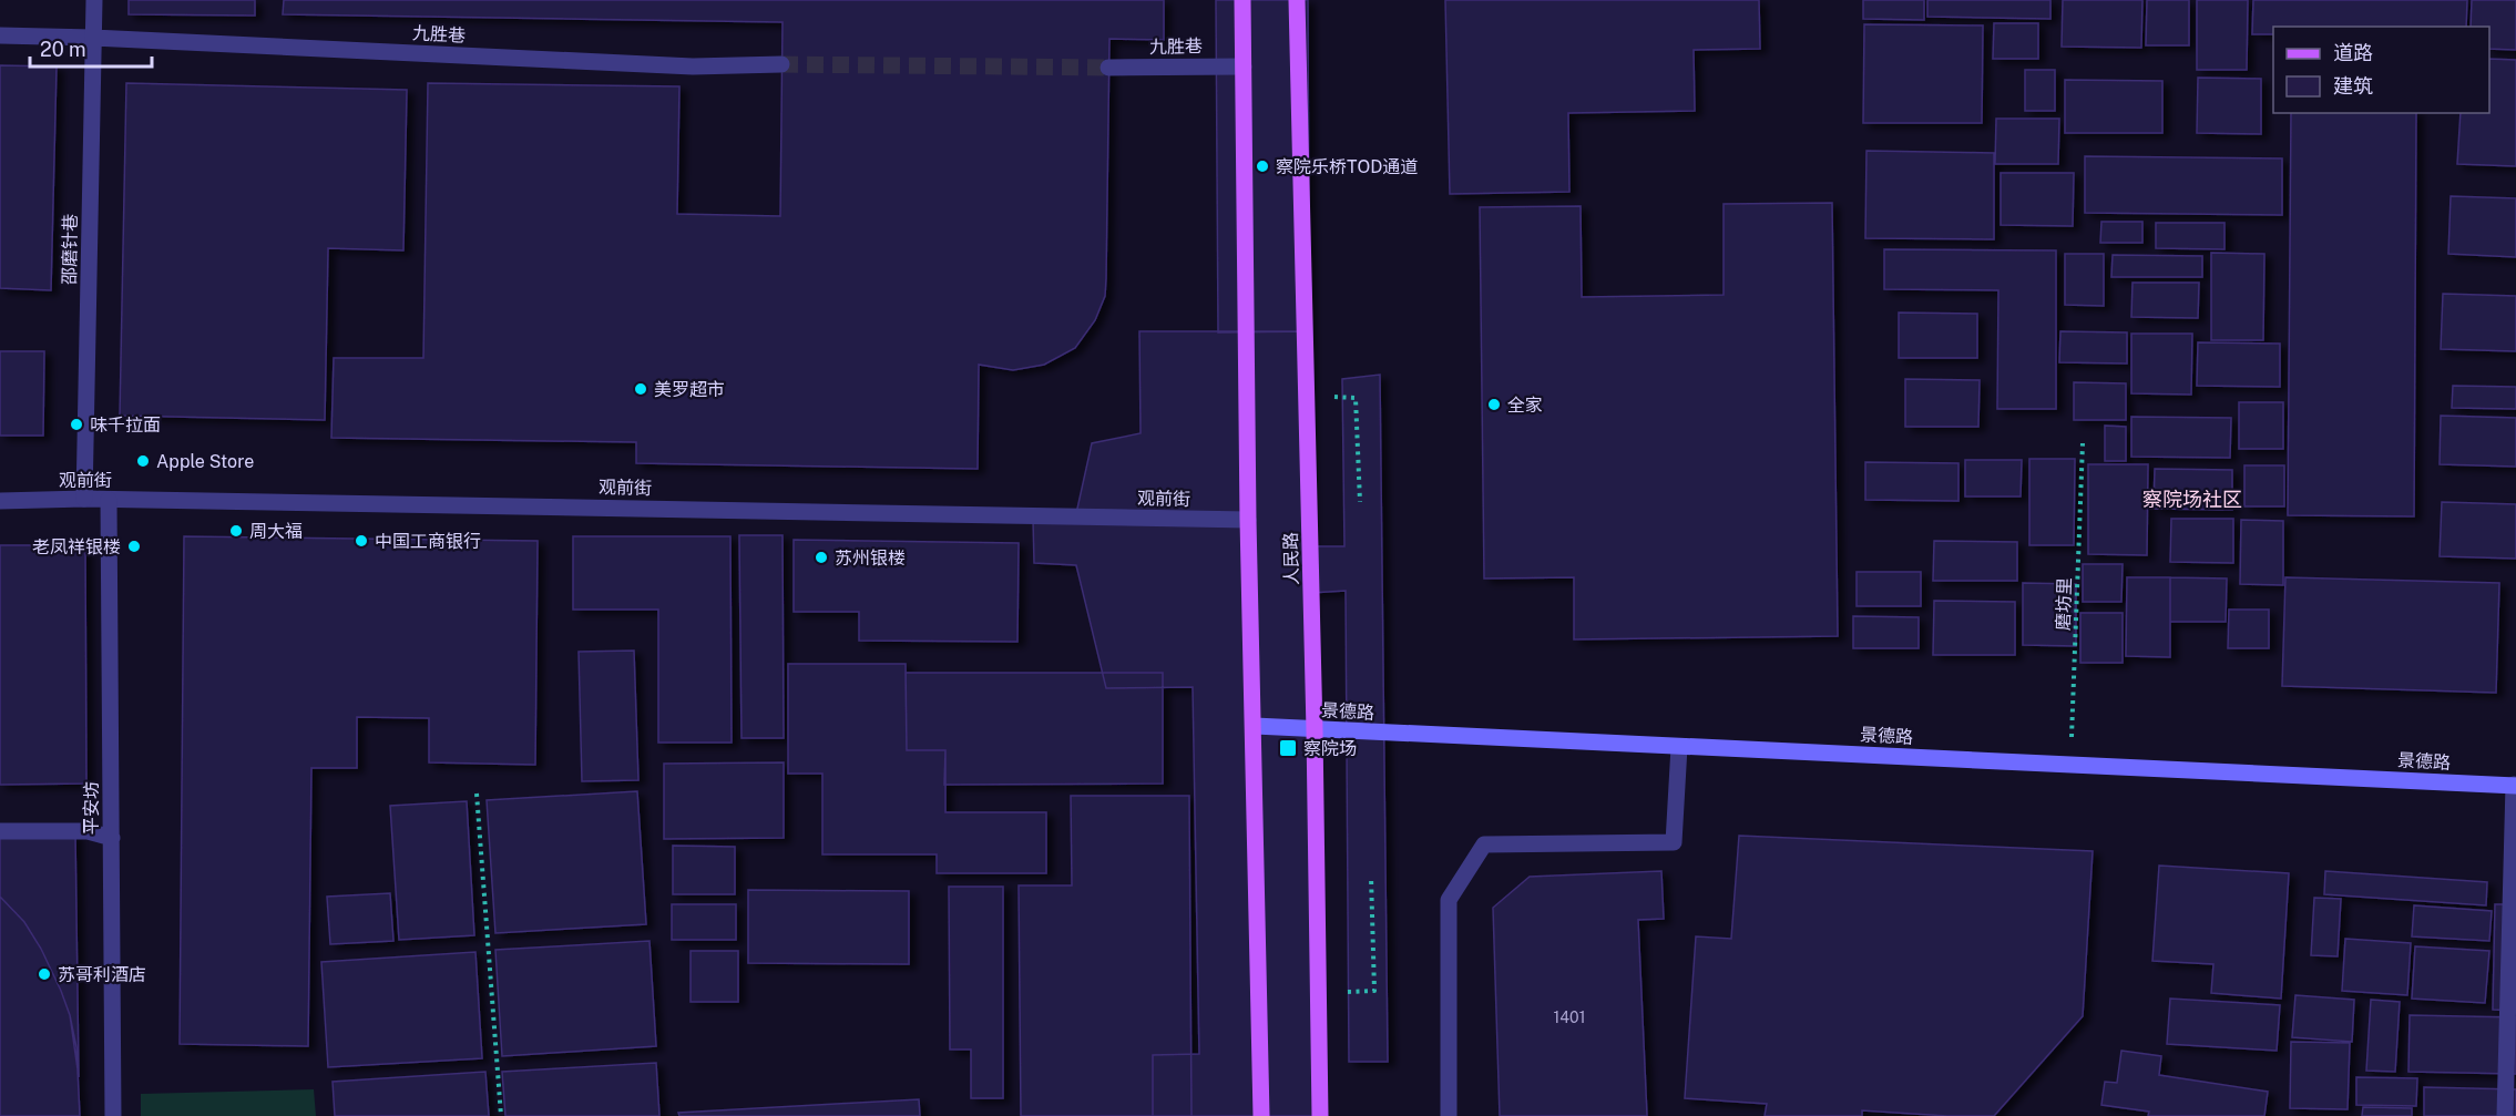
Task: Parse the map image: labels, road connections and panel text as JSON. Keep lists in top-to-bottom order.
{
  "streets": {
    "main road": ["人民路", "景德路"],
    "street": [
      "九胜巷",
      "邵磨针巷",
      "观前街",
      "平安坊"
    ],
    "path": ["磨坊里"]
  },
  "crossings": [
    ["九胜巷", "邵磨针巷"],
    ["邵磨针巷", "观前街"],
    ["观前街", "平安坊"],
    ["人民路", "景德路"],
    ["磨坊里", "景德路"]
  ],
  "districts": ["察院场社区"],
  "places": {
    "other": [
      "察院乐桥TOD通道",
      "美罗超市",
      "全家",
      "味千拉面",
      "Apple Store",
      "周大福",
      "中国工商银行",
      "老凤祥银楼",
      "苏州银楼",
      "苏哥利酒店"
    ],
    "transit": ["察院场"]
  },
  "house_numbers": ["1401"],
  "legend": ["道路", "建筑"],
  "scale_bar": "20 m"
}
